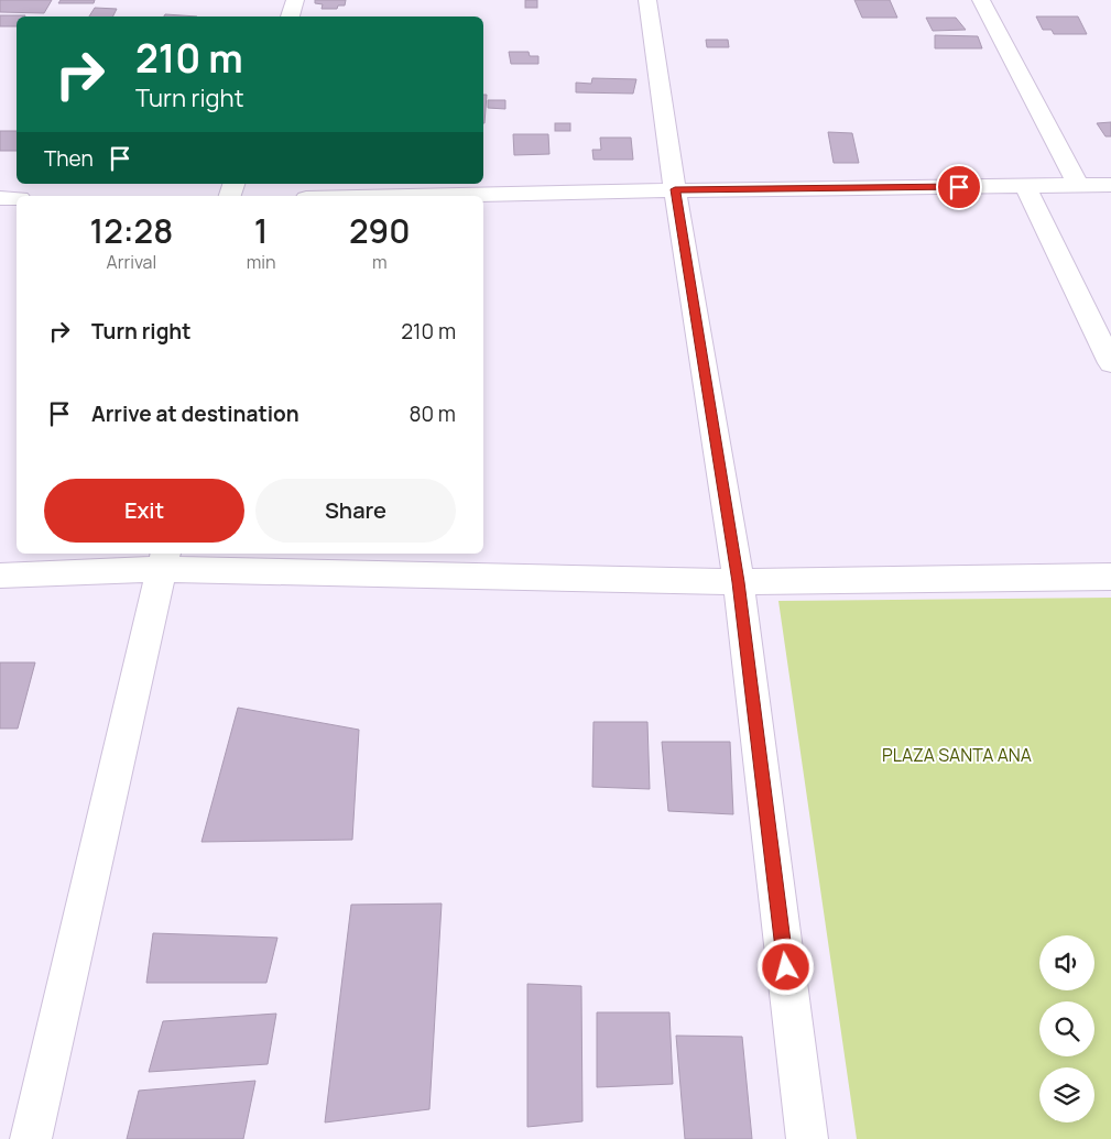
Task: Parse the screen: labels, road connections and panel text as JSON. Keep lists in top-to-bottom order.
{
  "parks": ["PLAZA SANTA ANA"],
  "page": {
    "turn": ["210 m", "Turn right"],
    "then": "Then",
    "eta": [
      "12:28",
      "Arrival",
      "1",
      "min",
      "290",
      "m"
    ],
    "list": [
      {
        "name": "Turn right",
        "value": "210 m"
      },
      {
        "name": "Arrive at destination",
        "value": "80 m"
      }
    ],
    "buttons": ["Exit", "Share"]
  }
}
